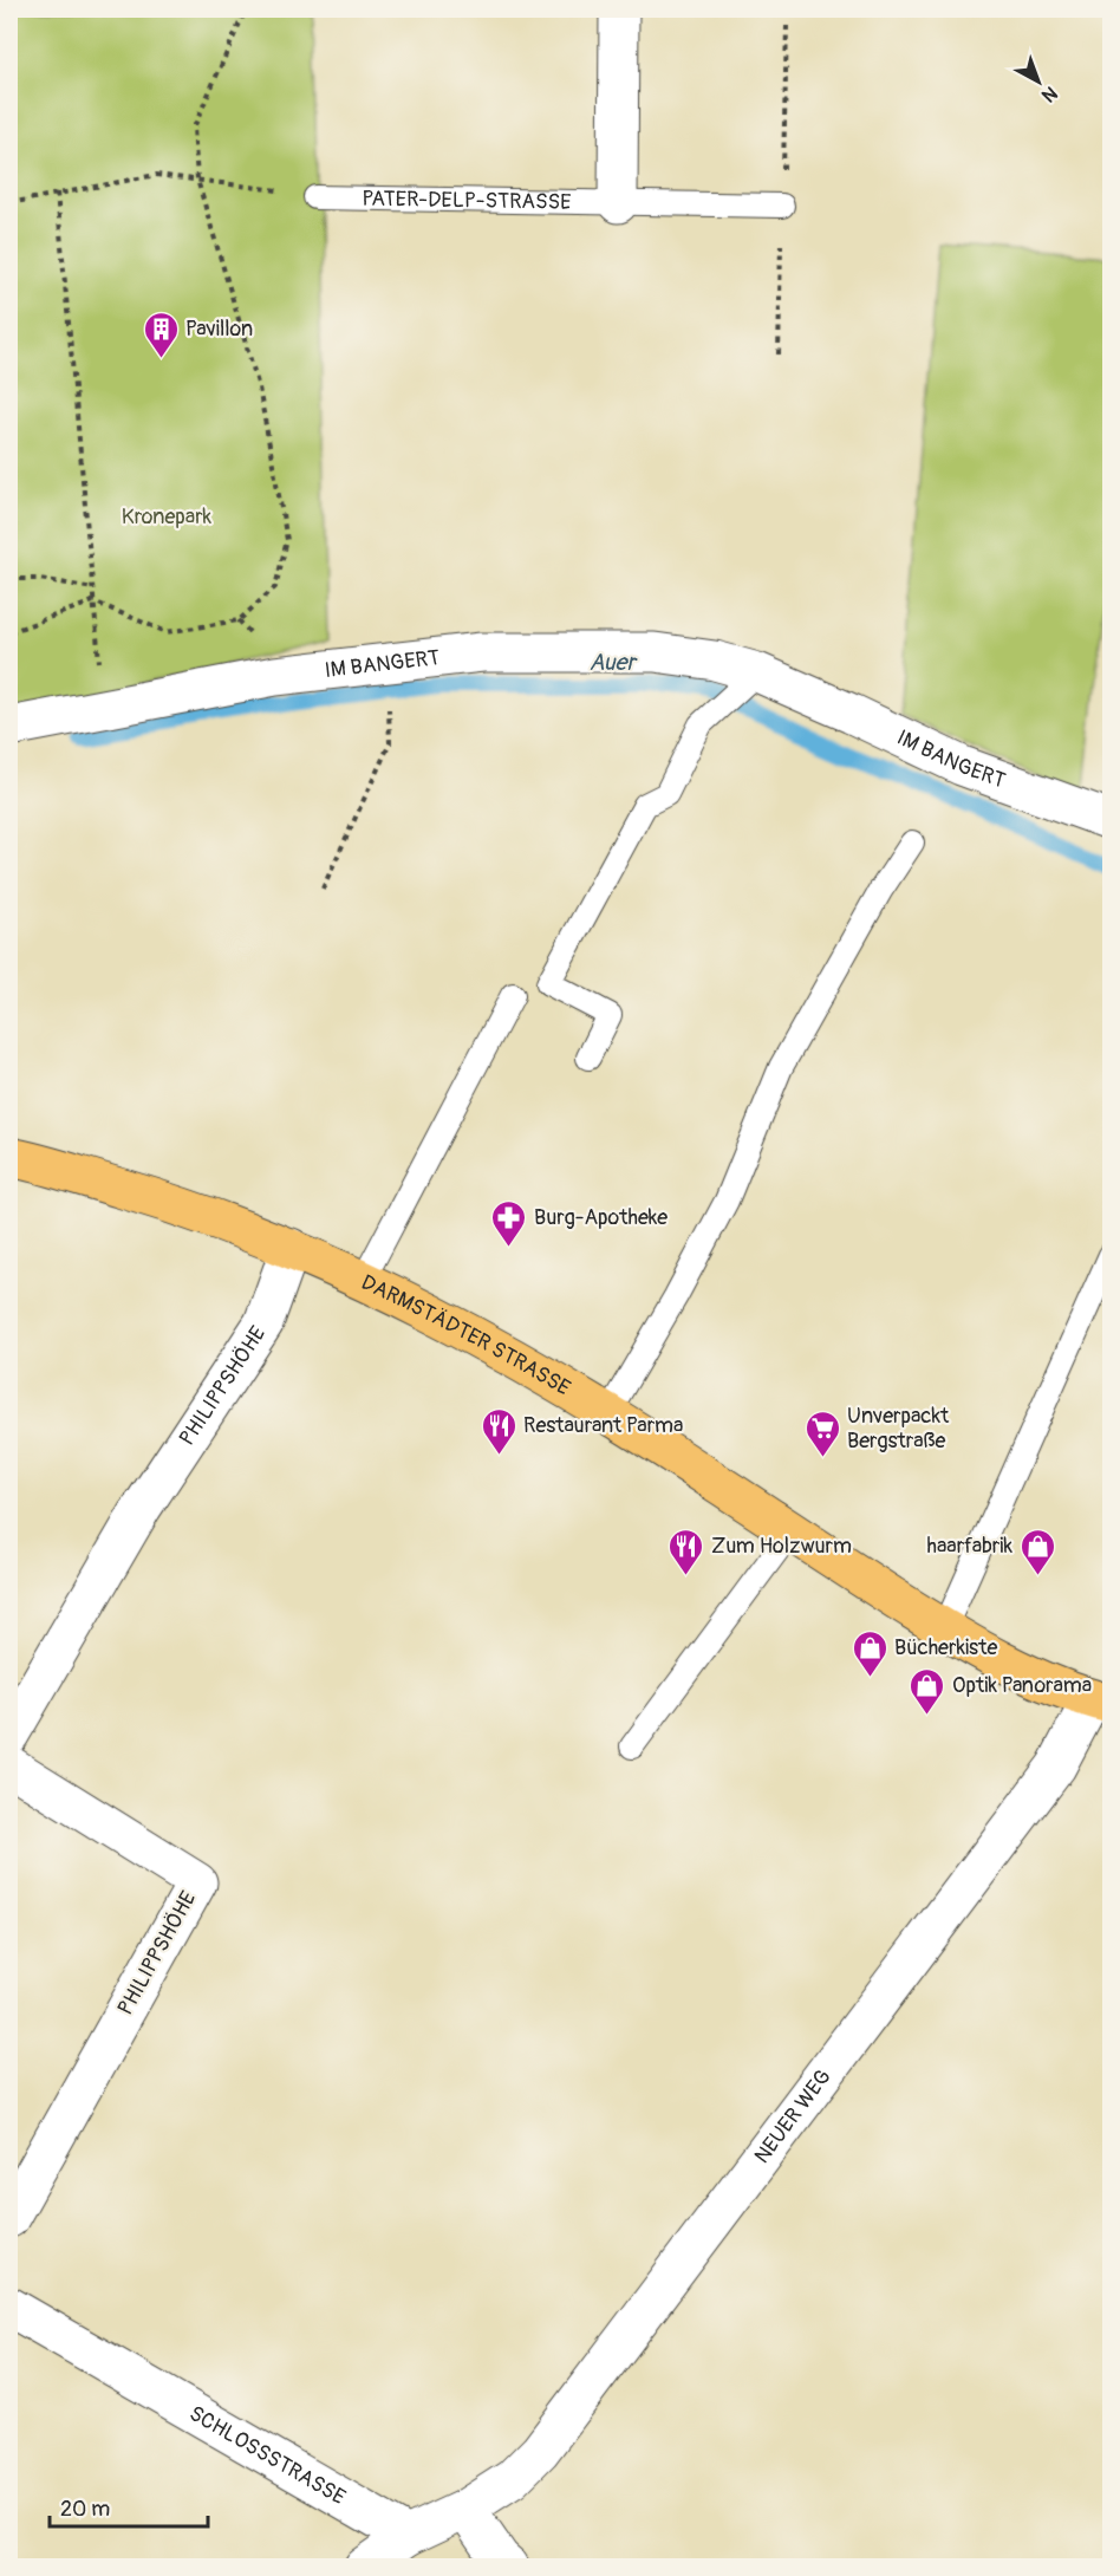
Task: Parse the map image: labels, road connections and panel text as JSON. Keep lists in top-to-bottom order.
{
  "streets": {
    "main road": ["DARMSTÄDTER STRASSE"],
    "street": [
      "IM BANGERT",
      "PHILIPPSHÖHE",
      "NEUER WEG",
      "SCHLOSSSTRASSE"
    ],
    "lane": ["PATER-DELP-STRASSE"]
  },
  "crossings": [
    ["DARMSTÄDTER STRASSE", "PHILIPPSHÖHE"],
    ["DARMSTÄDTER STRASSE", "NEUER WEG"]
  ],
  "water": ["Auer"],
  "parks": ["Kronepark"],
  "places": {
    "building": ["Pavillon"],
    "pharmacy": ["Burg-Apotheke"],
    "restaurant": ["Restaurant Parma", "Zum Holzwurm"],
    "supermarket": ["Unverpackt Bergstraße"],
    "shop": ["haarfabrik", "Bücherkiste", "Optik Panorama"]
  },
  "scale_bar": "20 m",
  "north": "bottom right"
}
